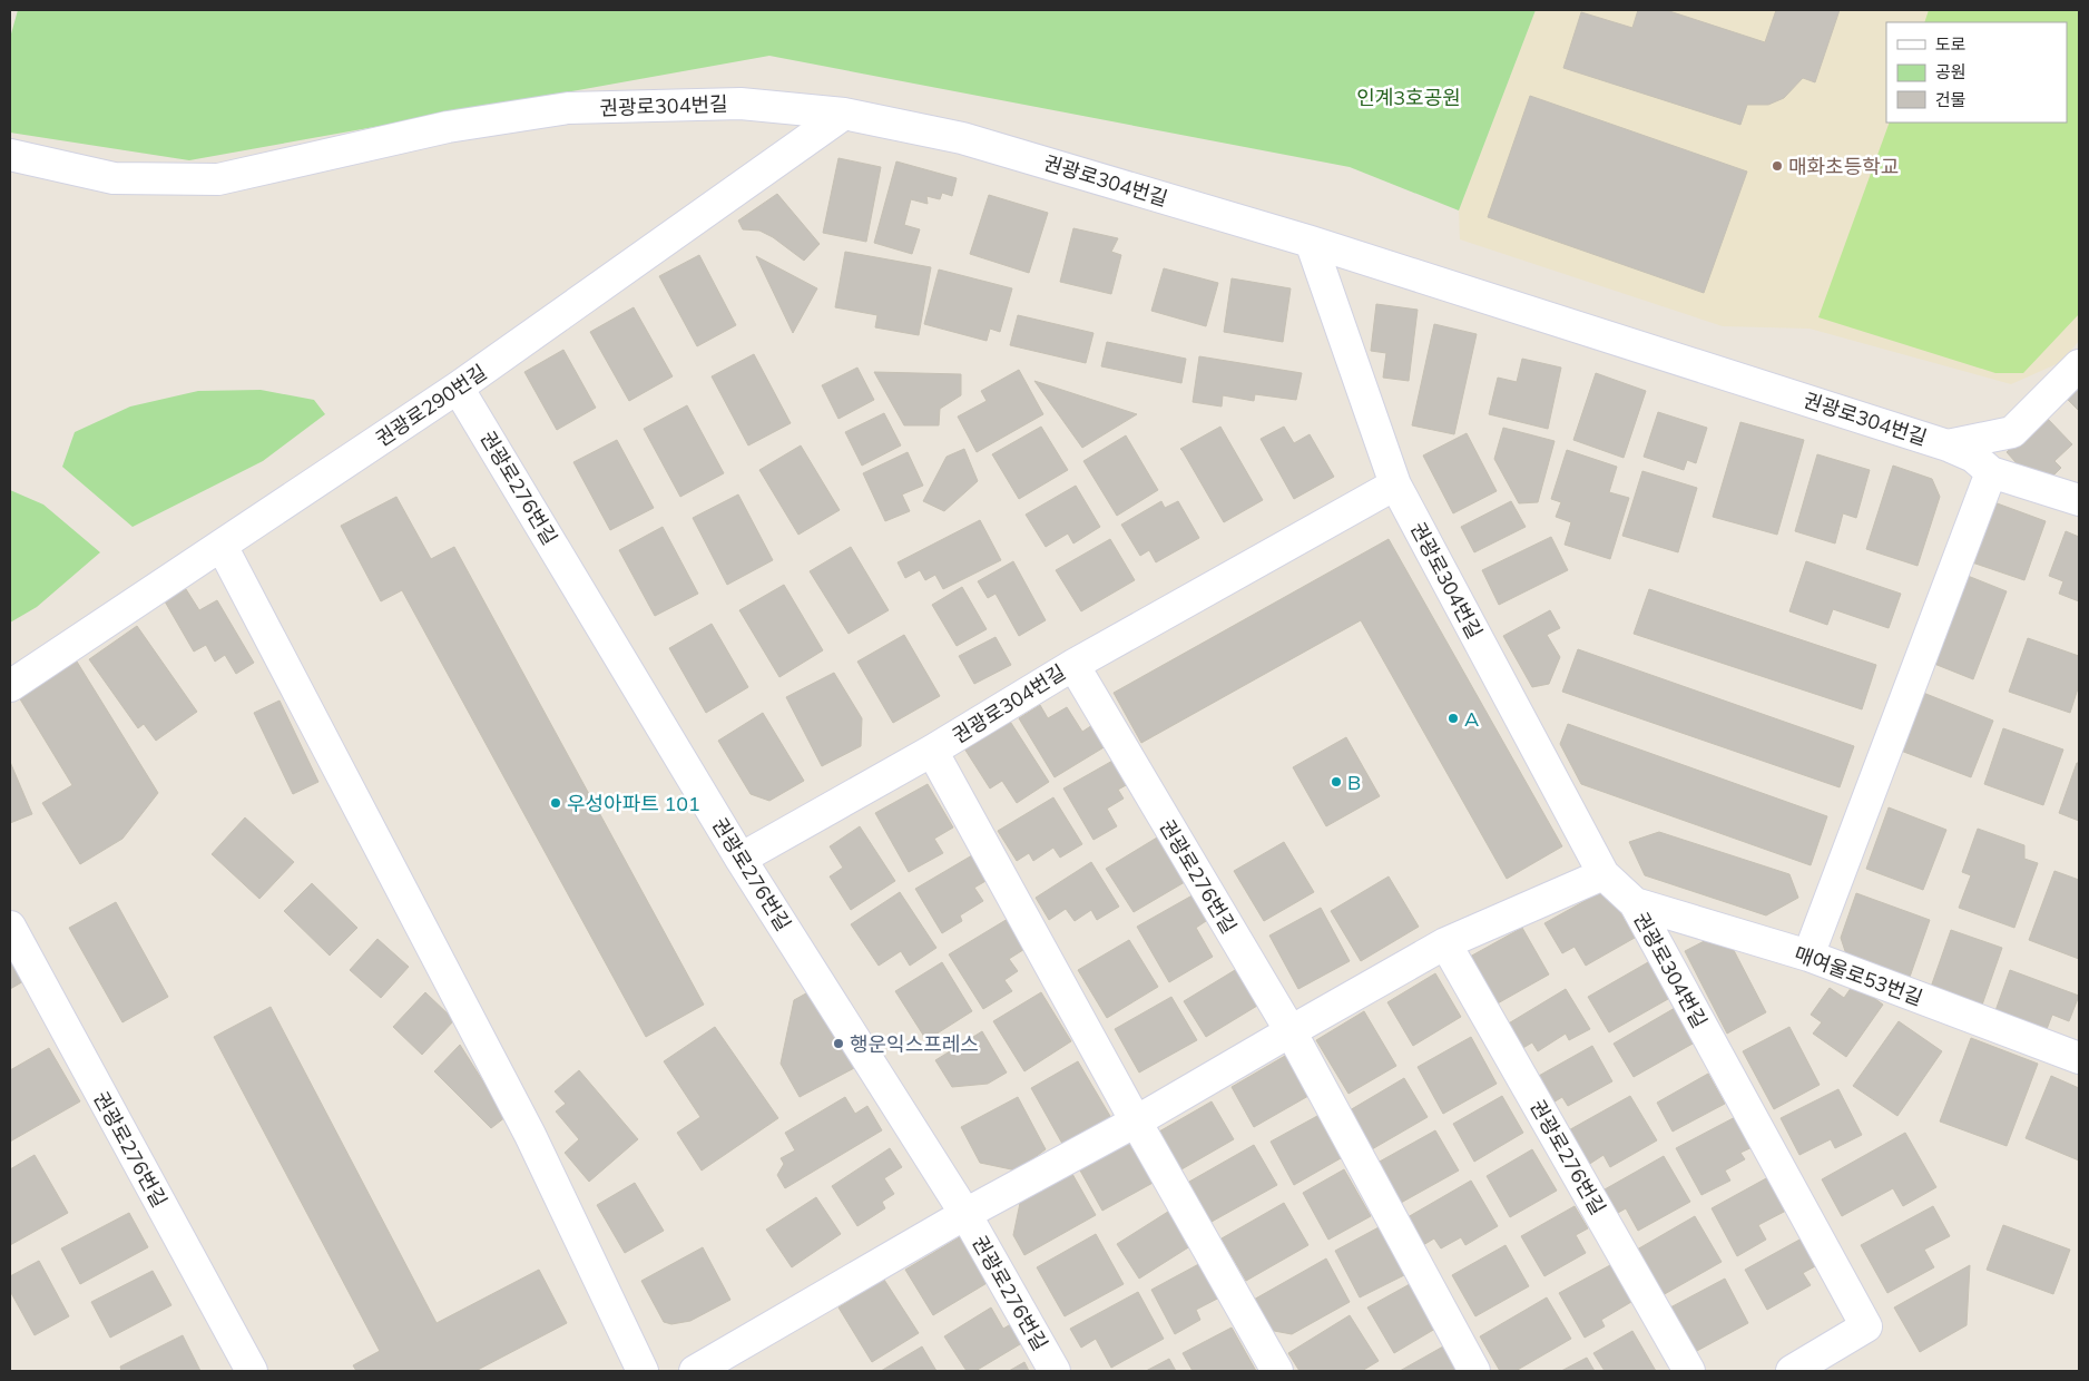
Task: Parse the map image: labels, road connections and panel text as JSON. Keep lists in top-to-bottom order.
{
  "streets": {
    "street": [
      "권광로304번길",
      "권광로290번길",
      "권광로276번길",
      "매여울로53번길"
    ]
  },
  "crossings": [
    ["권광로304번길", "권광로290번길"],
    ["권광로304번길", "권광로276번길"],
    ["권광로304번길", "매여울로53번길"],
    ["권광로290번길", "권광로276번길"]
  ],
  "parks": ["인계3호공원"],
  "places": [
    "매화초등학교",
    "A",
    "B",
    "우성아파트 101",
    "행운익스프레스"
  ],
  "legend": ["도로", "공원", "건물"]
}
